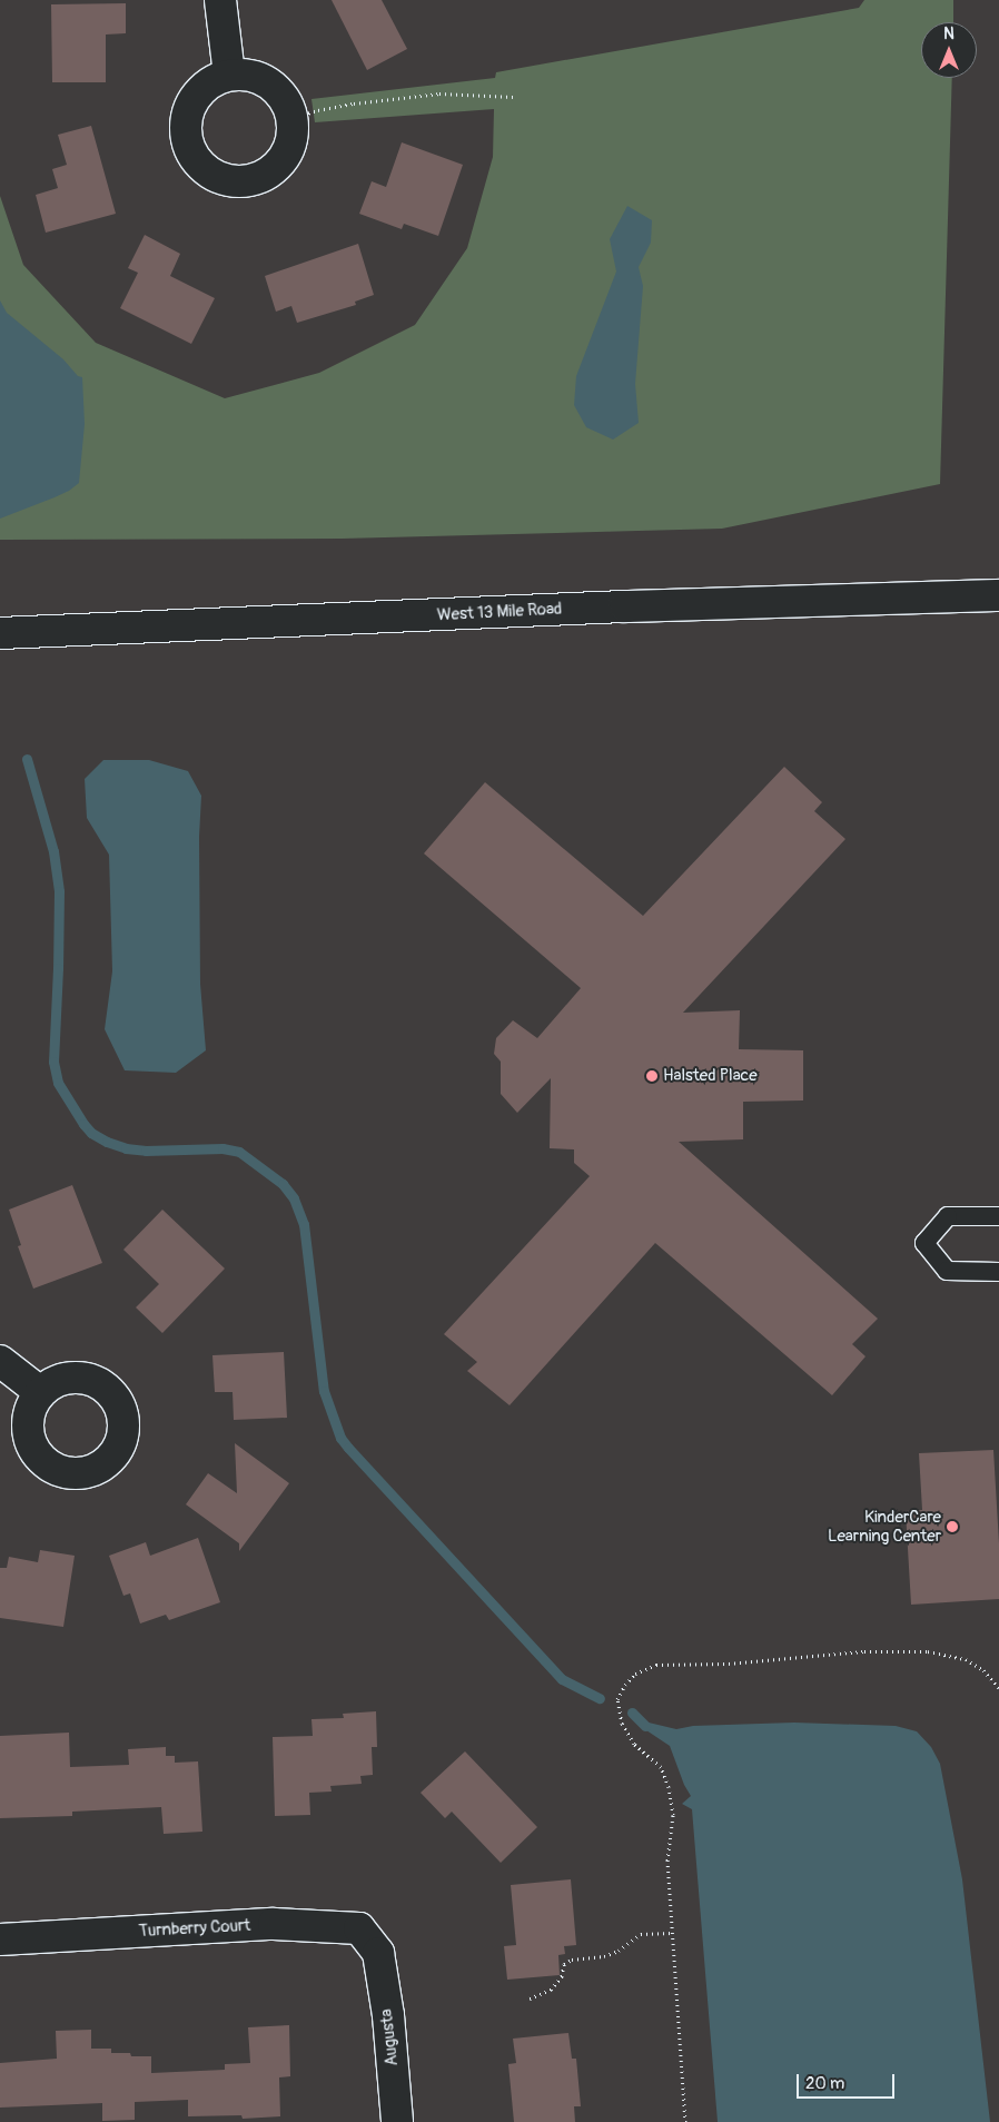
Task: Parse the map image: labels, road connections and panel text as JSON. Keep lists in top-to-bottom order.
{
  "streets": {
    "street": ["West 13 Mile Road", "Turnberry Court", "Augusta"]
  },
  "crossings": [
    ["Turnberry Court", "Augusta"]
  ],
  "places": ["Halsted Place", "KinderCare Learning Center"],
  "scale_bar": "20 m",
  "north": "top"
}
